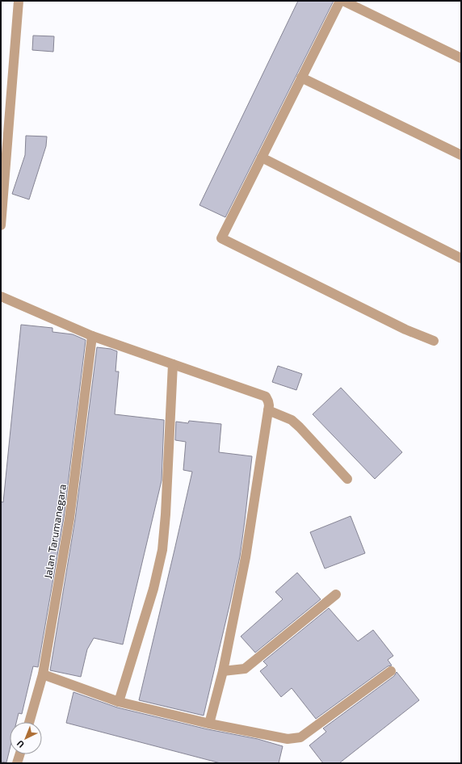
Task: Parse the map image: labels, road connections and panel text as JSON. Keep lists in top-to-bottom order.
{
  "streets": {
    "street": ["Jalan Tarumanegara"]
  },
  "north": "bottom left"
}
